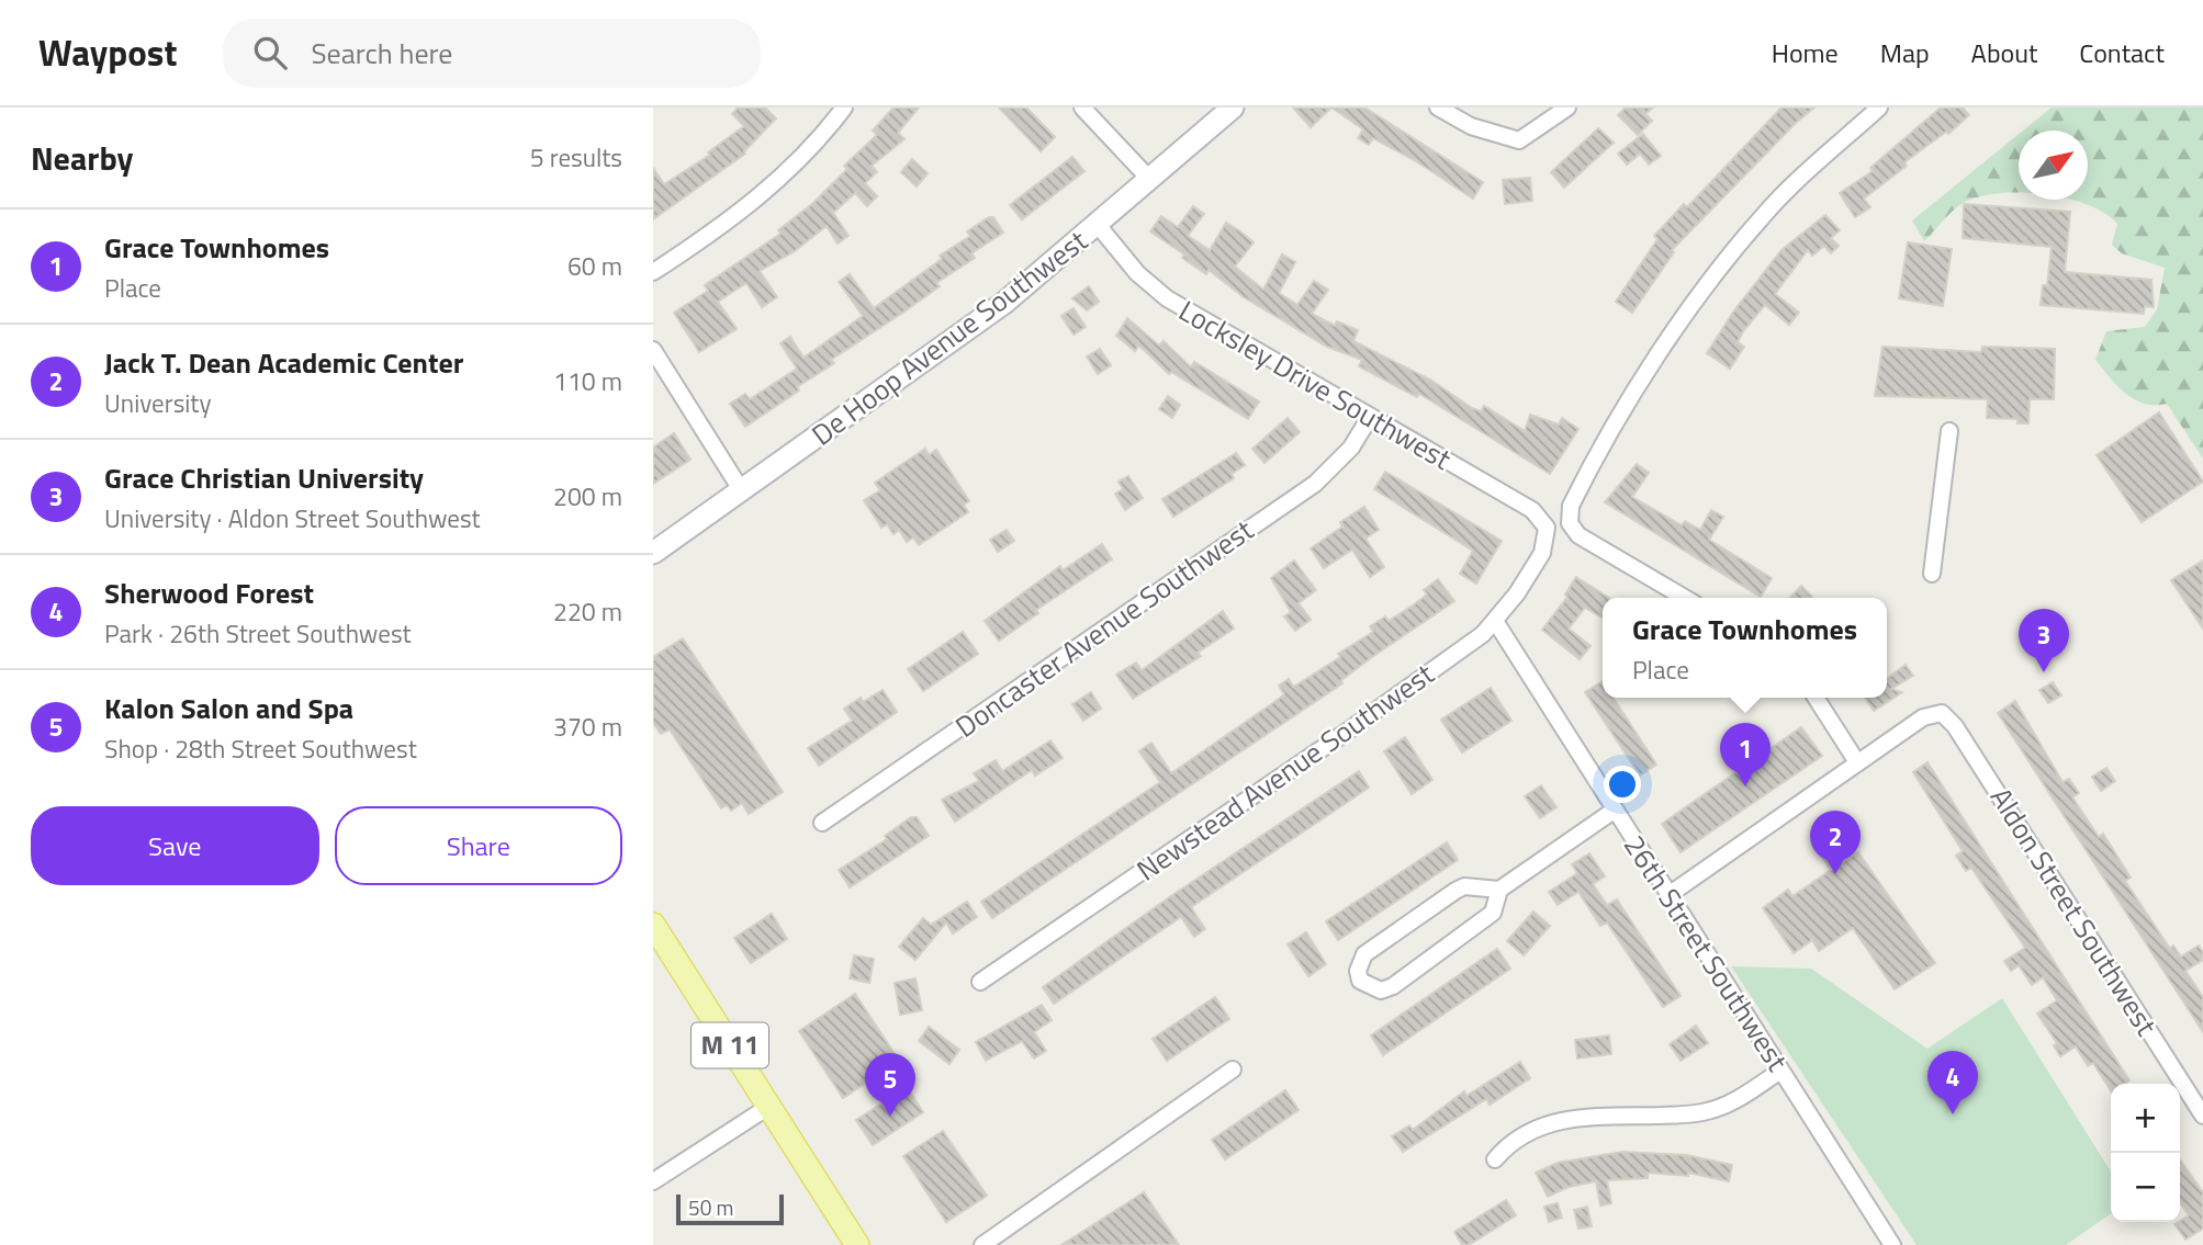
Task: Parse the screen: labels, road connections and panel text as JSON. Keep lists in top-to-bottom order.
{
  "streets": {
    "main road": ["M 11"],
    "street": [
      "De Hoop Avenue Southwest",
      "Locksley Drive Southwest",
      "Doncaster Avenue Southwest",
      "Newstead Avenue Southwest",
      "Aldon Street Southwest",
      "26th Street Southwest"
    ]
  },
  "crossings": [
    ["De Hoop Avenue Southwest", "Locksley Drive Southwest"],
    ["Locksley Drive Southwest", "Doncaster Avenue Southwest"],
    ["Locksley Drive Southwest", "Newstead Avenue Southwest"],
    ["Newstead Avenue Southwest", "26th Street Southwest"]
  ],
  "scale_bar": "50 m",
  "north": "top right",
  "page": {
    "header": "Waypost",
    "search": "Search here",
    "nav": [
      "Home",
      "Map",
      "About",
      "Contact"
    ],
    "heading": ["Nearby", "5 results"],
    "list": [
      {
        "mark": "1",
        "name": "Grace Townhomes",
        "note": "Place",
        "value": "60 m"
      },
      {
        "mark": "2",
        "name": "Jack T. Dean Academic Center",
        "note": "University",
        "value": "110 m"
      },
      {
        "mark": "3",
        "name": "Grace Christian University",
        "note": "University · Aldon Street Southwest",
        "value": "200 m"
      },
      {
        "mark": "4",
        "name": "Sherwood Forest",
        "note": "Park · 26th Street Southwest",
        "value": "220 m"
      },
      {
        "mark": "5",
        "name": "Kalon Salon and Spa",
        "note": "Shop · 28th Street Southwest",
        "value": "370 m"
      }
    ],
    "popup": ["Grace Townhomes", "Place"],
    "pins": [
      "3",
      "1",
      "2",
      "4",
      "5"
    ],
    "buttons": ["Save", "Share"],
    "map_buttons": ["+", "−"],
    "scale": "50 m"
  }
}
